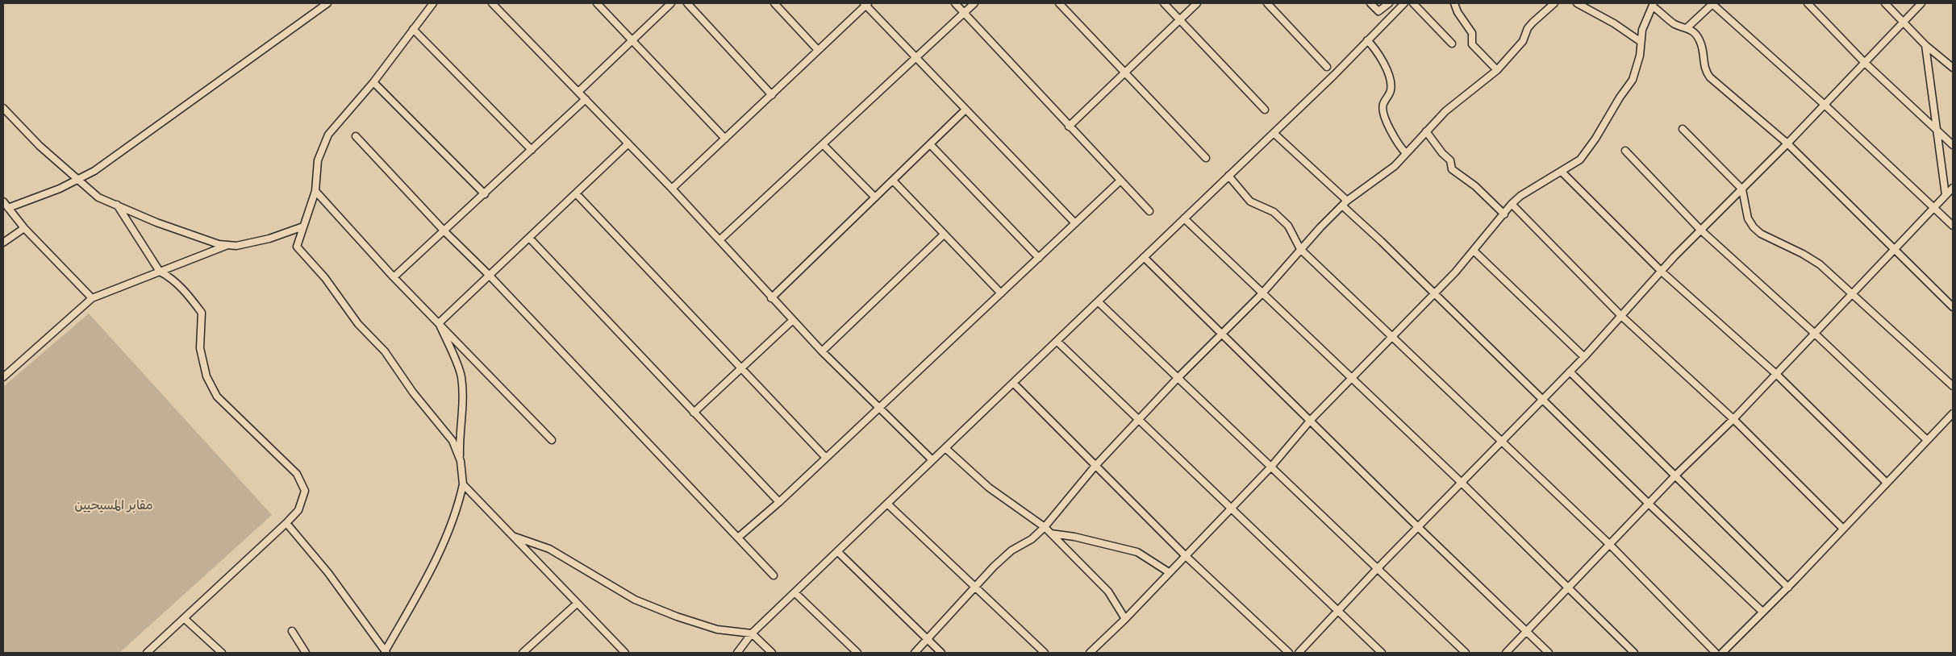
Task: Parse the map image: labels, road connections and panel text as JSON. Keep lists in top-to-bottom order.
{
  "parks": ["مقابر المسيحيين"]
}
